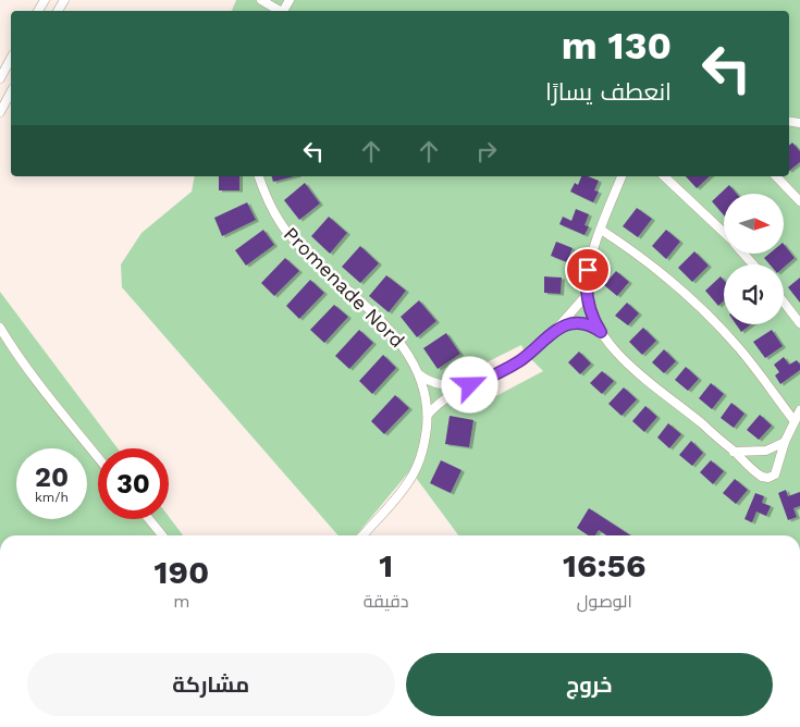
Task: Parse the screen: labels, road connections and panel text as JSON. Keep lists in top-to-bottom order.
{
  "streets": {
    "street": ["Promenade Nord"]
  },
  "north": "right",
  "page": {
    "turn": ["130 m", "انعطف يسارًا"],
    "speed": "20 km/h",
    "limit": "30",
    "eta": [
      "16:56",
      "الوصول",
      "1",
      "دقيقة",
      "190",
      "m"
    ],
    "buttons": ["خروج", "مشاركة"]
  }
}
